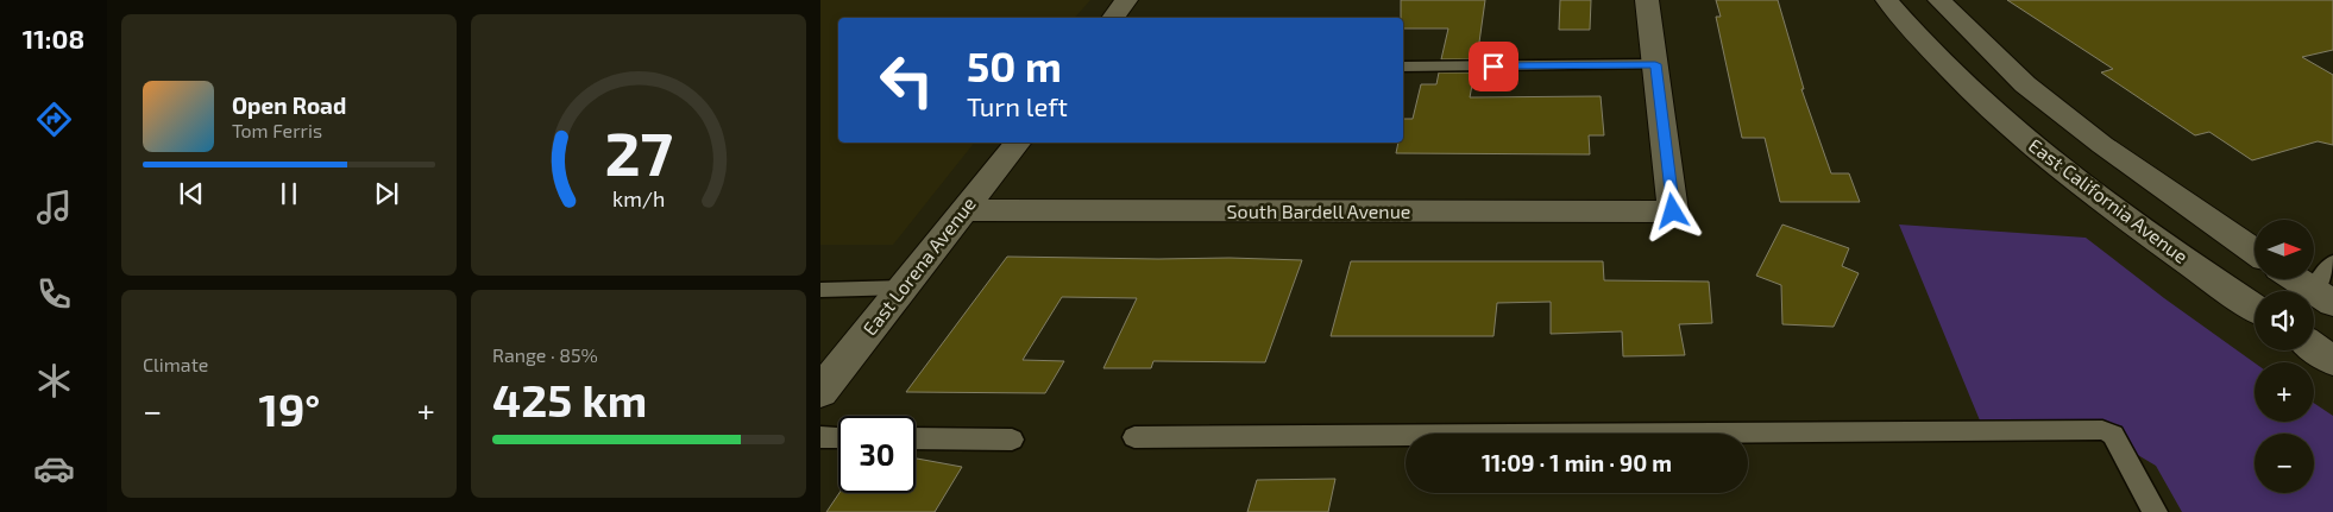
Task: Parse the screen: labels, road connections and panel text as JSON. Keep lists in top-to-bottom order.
{
  "streets": {
    "street": ["East California Avenue", "South Bardell Avenue", "East Lorena Avenue"]
  },
  "crossings": [
    ["South Bardell Avenue", "East Lorena Avenue"]
  ],
  "north": "right",
  "page": {
    "tabs": "11:08",
    "turn": ["50 m", "Turn left"],
    "song": ["Open Road", "Tom Ferris"],
    "map_buttons": ["+", "−"],
    "tile": [
      "Climate",
      ["Range · 85%", "425 km"]
    ],
    "heat": ["−", "19°", "+"],
    "limit": "30",
    "trip": "11:09 · 1 min · 90 m",
    "gauge": ["27", "km/h"]
  }
}
